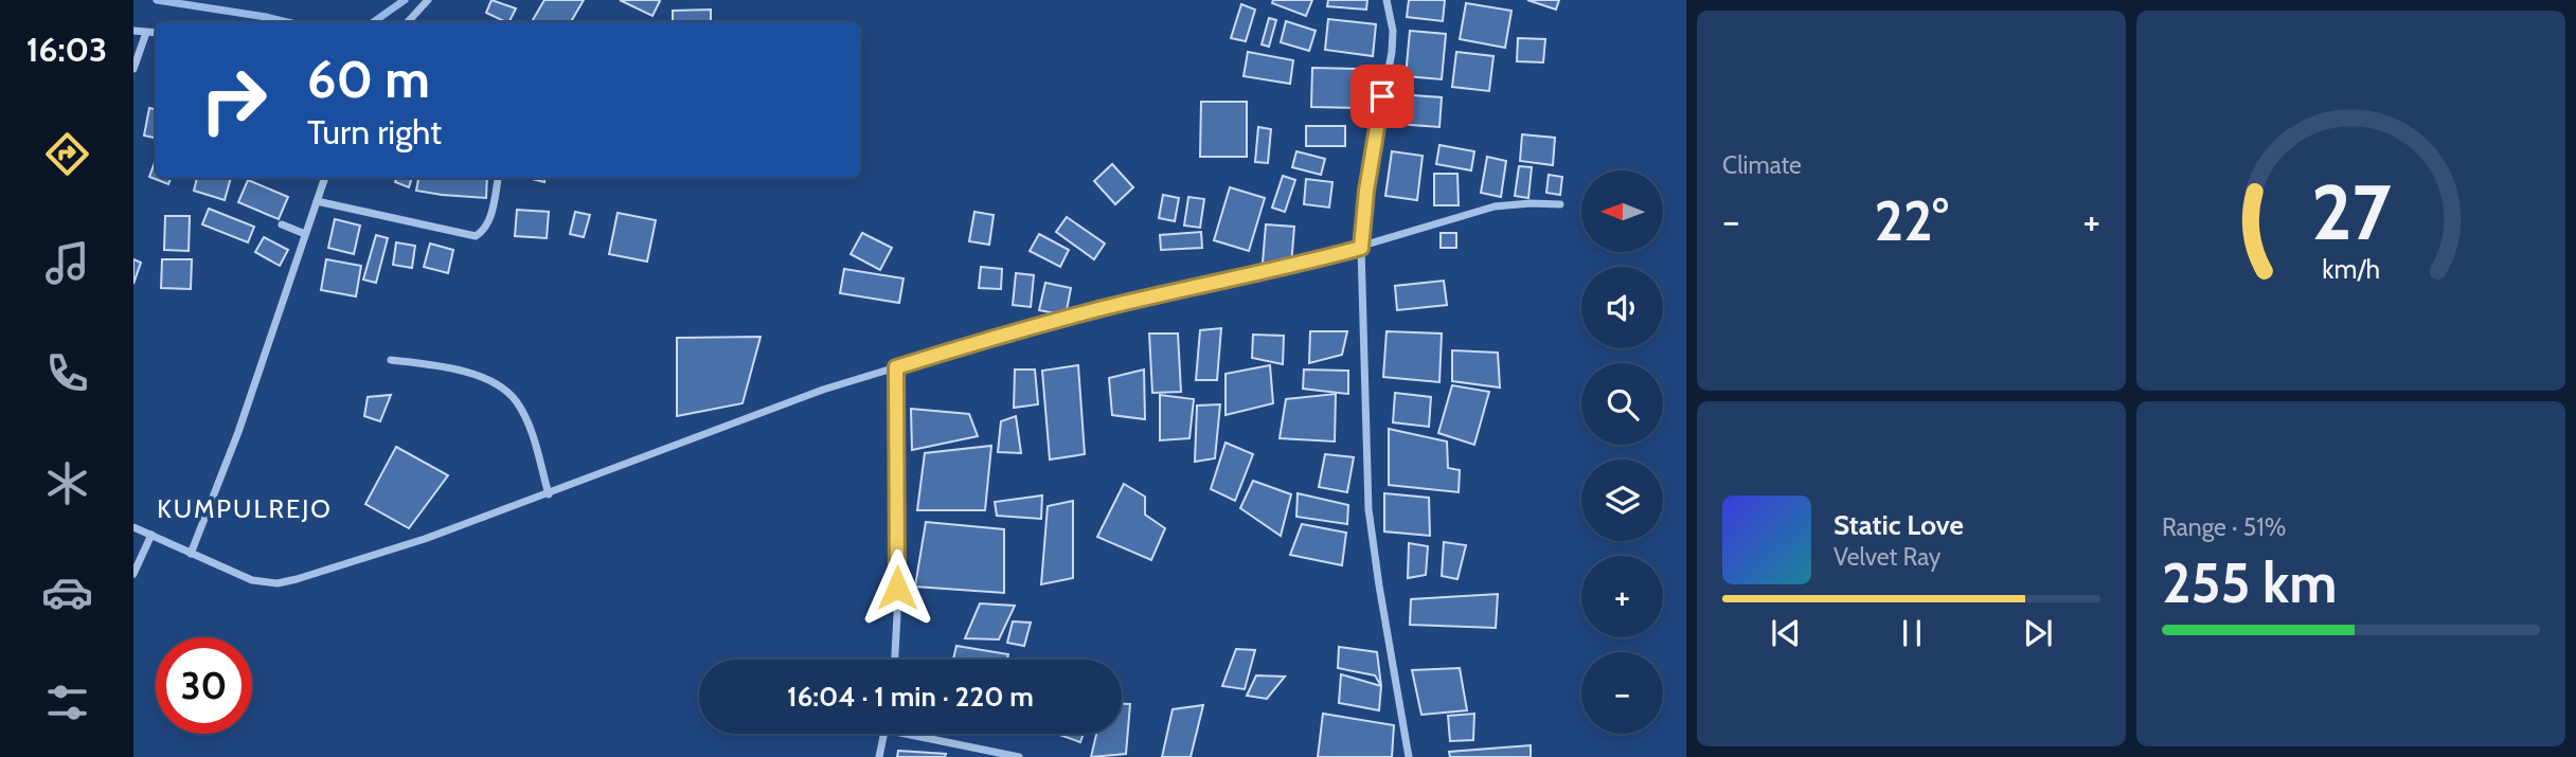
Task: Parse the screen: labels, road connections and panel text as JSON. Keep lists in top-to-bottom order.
{
  "districts": ["KUMPULREJO"],
  "north": "left",
  "page": {
    "tabs": "16:03",
    "tile": [
      "Climate",
      ["Range · 51%", "255 km"]
    ],
    "turn": ["60 m", "Turn right"],
    "map_buttons": ["+", "−"],
    "heat": ["−", "22°", "+"],
    "song": ["Static Love", "Velvet Ray"],
    "limit": "30",
    "trip": "16:04 · 1 min · 220 m",
    "gauge": ["27", "km/h"]
  }
}
